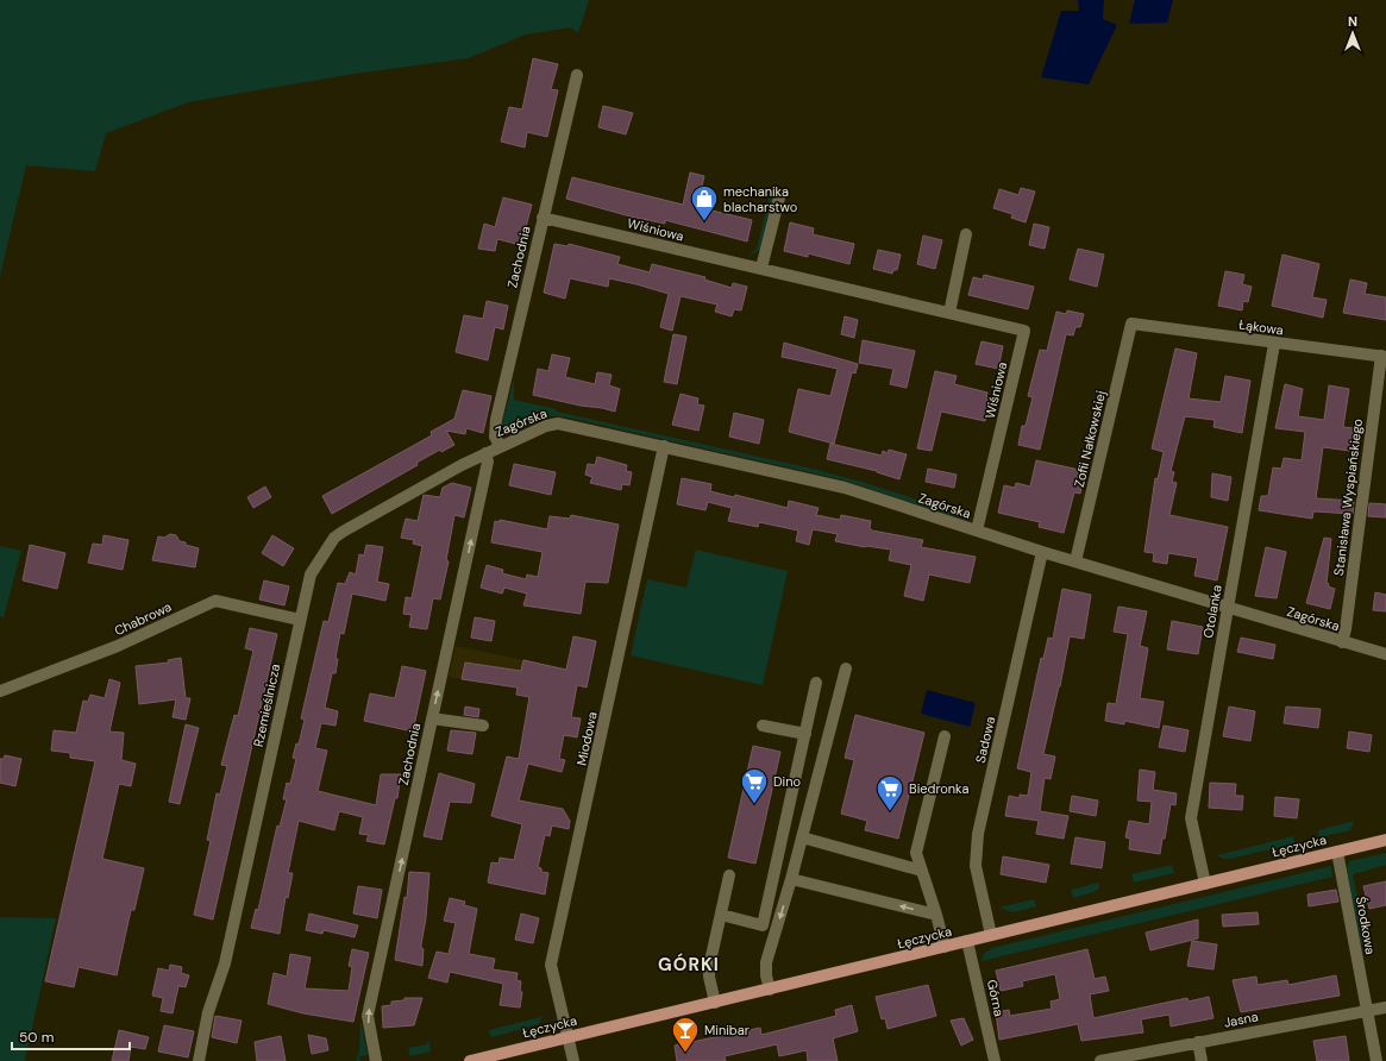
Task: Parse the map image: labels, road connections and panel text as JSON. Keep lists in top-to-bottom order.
{
  "streets": {
    "main road": ["Łęczycka"],
    "street": [
      "Wiśniowa",
      "Zachodnia",
      "Łąkowa",
      "Zagórska",
      "Zofii Nałkowskiej",
      "Stanisława Wyspiańskiego",
      "Otolanka",
      "Chabrowa",
      "Rzemieślnicza",
      "Miodowa",
      "Sadowa",
      "Środkowa",
      "Górna",
      "Jasna"
    ]
  },
  "crossings": [
    ["Wiśniowa", "Zachodnia"],
    ["Wiśniowa", "Zagórska"],
    ["Zachodnia", "Zagórska"],
    ["Zachodnia", "Rzemieślnicza"],
    ["Łąkowa", "Zofii Nałkowskiej"],
    ["Łąkowa", "Stanisława Wyspiańskiego"],
    ["Łąkowa", "Otolanka"],
    ["Zagórska", "Zofii Nałkowskiej"],
    ["Zagórska", "Stanisława Wyspiańskiego"],
    ["Zagórska", "Otolanka"],
    ["Zagórska", "Rzemieślnicza"],
    ["Zagórska", "Miodowa"],
    ["Zagórska", "Sadowa"],
    ["Otolanka", "Łęczycka"],
    ["Chabrowa", "Rzemieślnicza"],
    ["Miodowa", "Łęczycka"],
    ["Sadowa", "Łęczycka"],
    ["Łęczycka", "Środkowa"],
    ["Łęczycka", "Górna"],
    ["Środkowa", "Jasna"]
  ],
  "one_way": ["Zachodnia"],
  "districts": ["GÓRKI"],
  "places": {
    "shop": ["mechanika blacharstwo"],
    "supermarket": ["Dino", "Biedronka"],
    "bar": ["Minibar"]
  },
  "scale_bar": "50 m",
  "north": "top"
}
